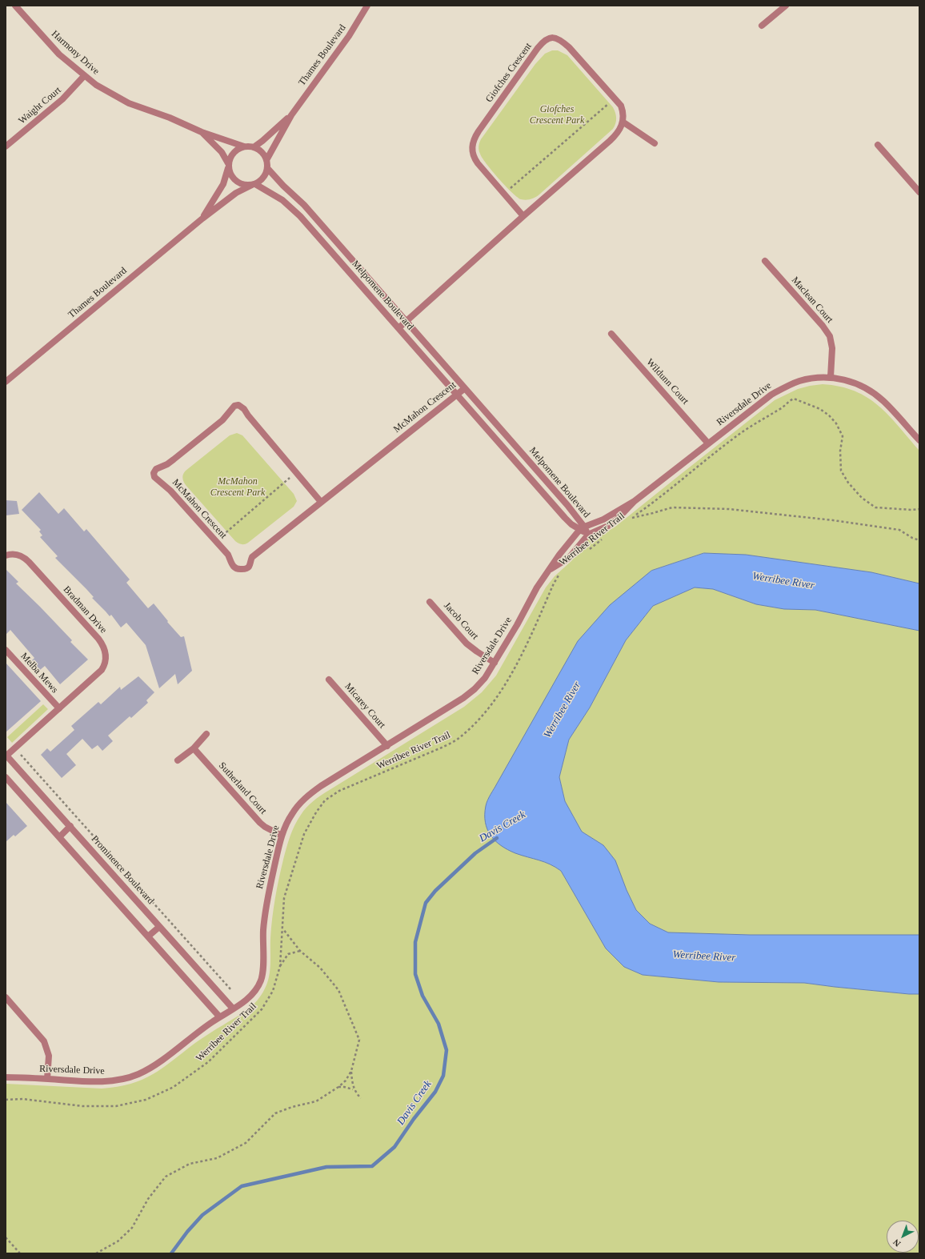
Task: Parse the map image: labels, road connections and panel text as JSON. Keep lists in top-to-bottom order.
{
  "streets": {
    "street": [
      "Harmony Drive",
      "Thames Boulevard",
      "Giofches Crescent",
      "Waight Court",
      "Melpomene Boulevard",
      "Maclean Court",
      "Wildunn Court",
      "Riversdale Drive",
      "McMahon Crescent",
      "Bradman Drive",
      "Jacob Court",
      "Melba Mews",
      "Micarey Court",
      "Sutherland Court",
      "Prominence Boulevard"
    ],
    "path": ["Werribee River Trail"]
  },
  "crossings": [
    ["Harmony Drive", "Thames Boulevard"],
    ["Harmony Drive", "Waight Court"],
    ["Harmony Drive", "Melpomene Boulevard"],
    ["Thames Boulevard", "Melpomene Boulevard"],
    ["Melpomene Boulevard", "Riversdale Drive"],
    ["Melpomene Boulevard", "McMahon Crescent"],
    ["Maclean Court", "Riversdale Drive"],
    ["Wildunn Court", "Riversdale Drive"],
    ["Riversdale Drive", "Jacob Court"],
    ["Riversdale Drive", "Micarey Court"],
    ["Riversdale Drive", "Sutherland Court"],
    ["Riversdale Drive", "Prominence Boulevard"],
    ["Bradman Drive", "Melba Mews"],
    ["Bradman Drive", "Prominence Boulevard"]
  ],
  "water": ["Werribee River", "Davis Creek"],
  "parks": ["Giofches Crescent Park", "McMahon Crescent Park"],
  "north": "bottom left"
}
